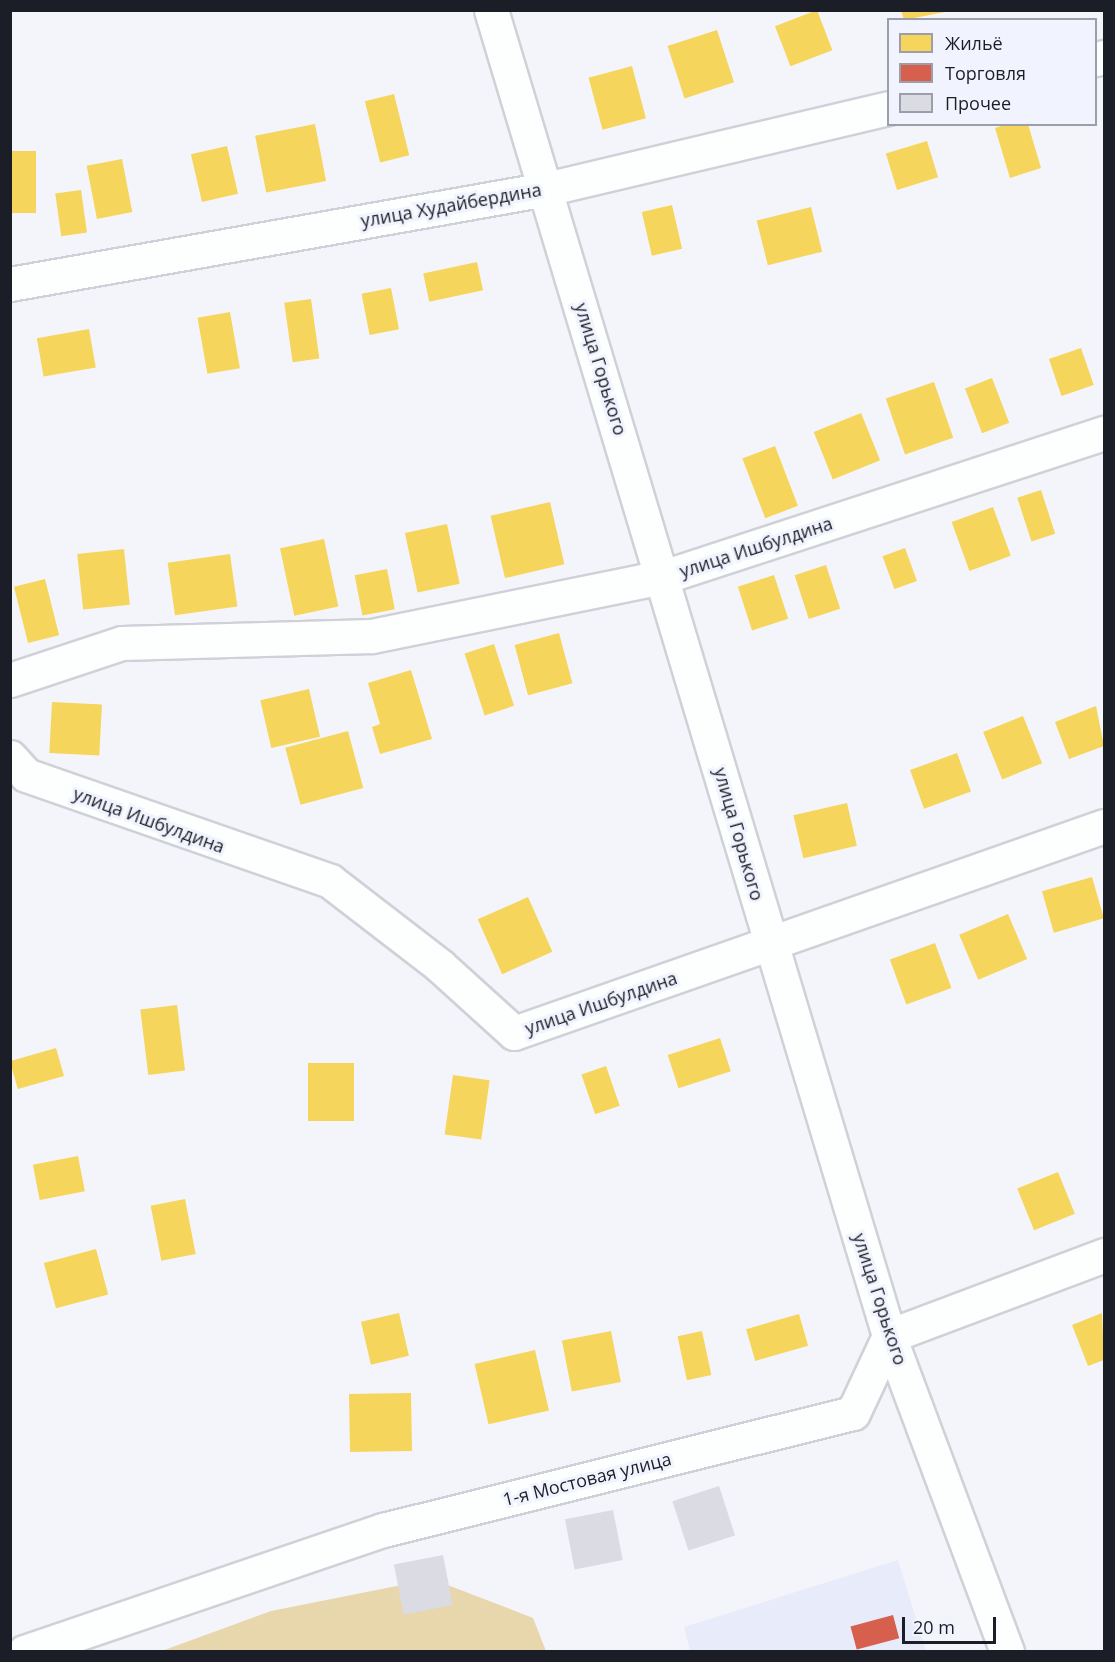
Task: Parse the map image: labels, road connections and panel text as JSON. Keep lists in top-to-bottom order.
{
  "streets": {
    "street": [
      "улица Худайбердина",
      "улица Горького",
      "улица Ишбулдина",
      "1-я Мостовая улица"
    ]
  },
  "crossings": [
    ["улица Худайбердина", "улица Горького"],
    ["улица Горького", "улица Ишбулдина"],
    ["улица Горького", "1-я Мостовая улица"]
  ],
  "legend": ["Жильё", "Торговля", "Прочее"],
  "scale_bar": "20 m"
}
